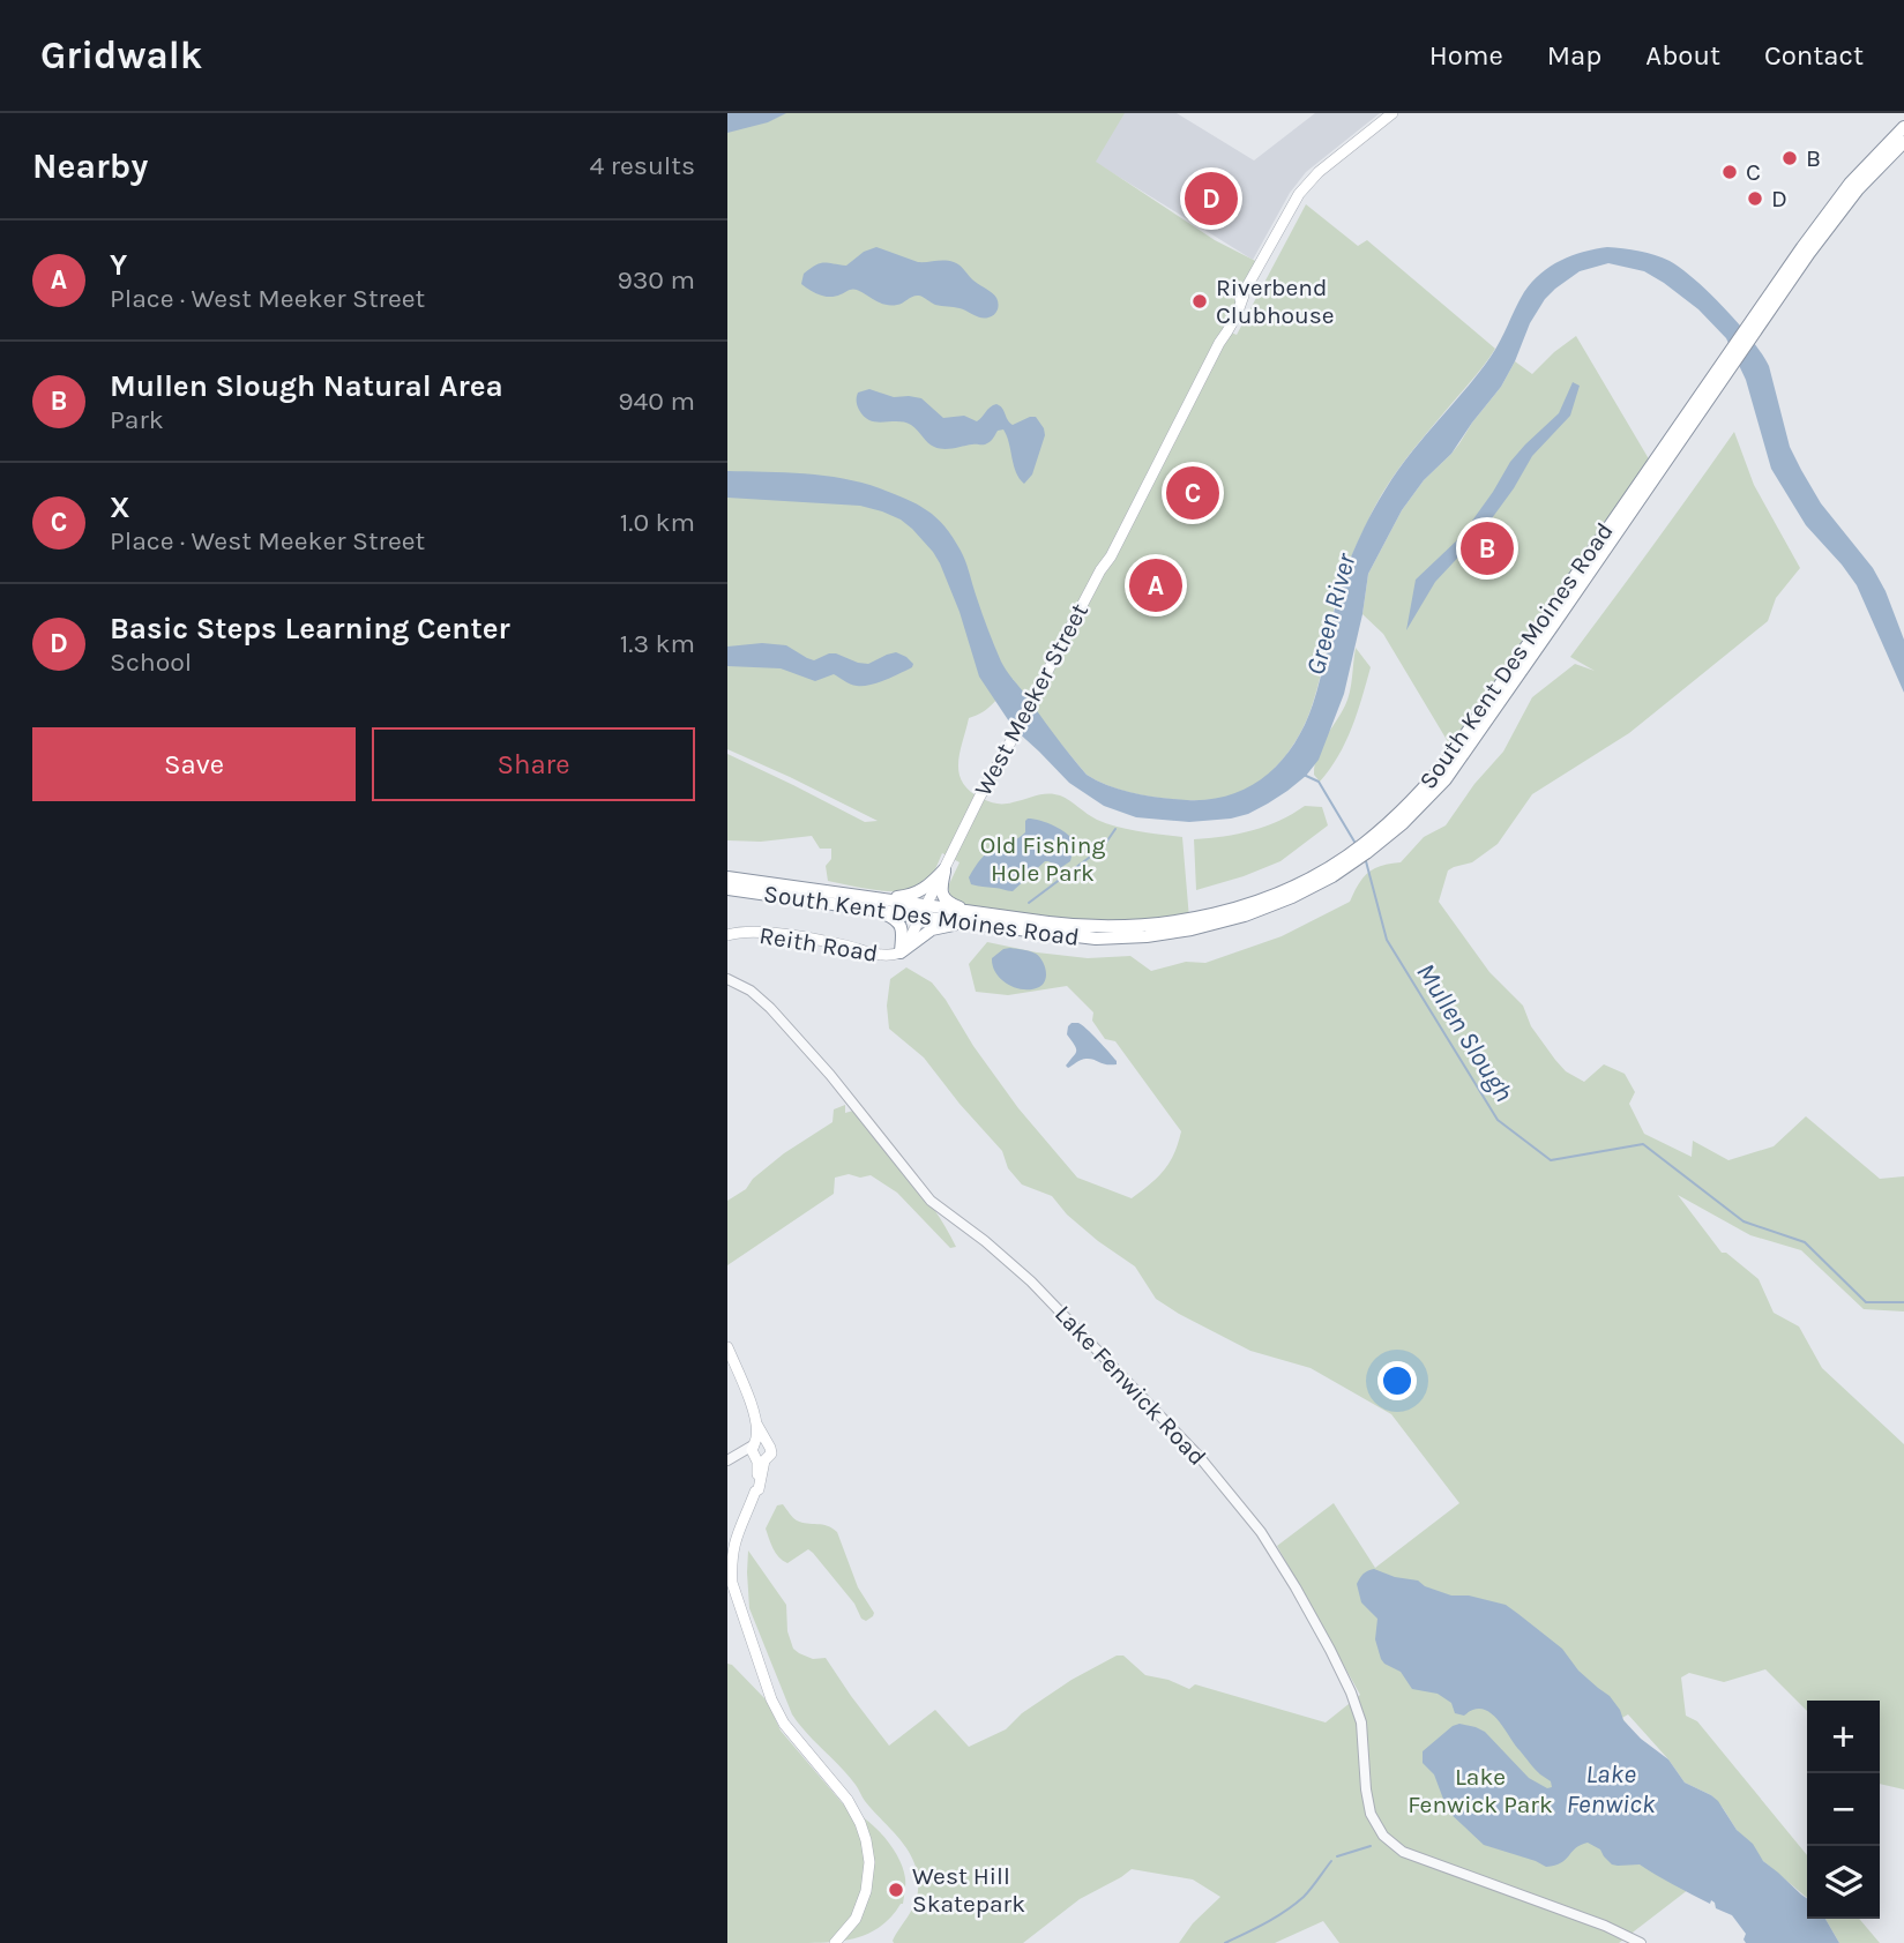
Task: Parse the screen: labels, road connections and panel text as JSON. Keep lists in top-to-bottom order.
{
  "streets": {
    "highway": ["South Kent Des Moines Road"],
    "main road": ["West Meeker Street", "Reith Road"],
    "street": ["Lake Fenwick Road"]
  },
  "crossings": [
    ["South Kent Des Moines Road", "West Meeker Street"],
    ["South Kent Des Moines Road", "Reith Road"],
    ["West Meeker Street", "Reith Road"]
  ],
  "water": ["Green River", "Mullen Slough", "Lake Fenwick"],
  "parks": ["Old Fishing Hole Park", "Lake Fenwick Park"],
  "places": [
    "B",
    "C",
    "D",
    "Riverbend Clubhouse",
    "West Hill Skatepark"
  ],
  "page": {
    "header": "Gridwalk",
    "nav": [
      "Home",
      "Map",
      "About",
      "Contact"
    ],
    "heading": ["Nearby", "4 results"],
    "pins": [
      "D",
      "C",
      "B",
      "A"
    ],
    "list": [
      {
        "mark": "A",
        "name": "Y",
        "note": "Place · West Meeker Street",
        "value": "930 m"
      },
      {
        "mark": "B",
        "name": "Mullen Slough Natural Area",
        "note": "Park",
        "value": "940 m"
      },
      {
        "mark": "C",
        "name": "X",
        "note": "Place · West Meeker Street",
        "value": "1.0 km"
      },
      {
        "mark": "D",
        "name": "Basic Steps Learning Center",
        "note": "School",
        "value": "1.3 km"
      }
    ],
    "buttons": ["Save", "Share"],
    "map_buttons": ["+", "−"]
  }
}
